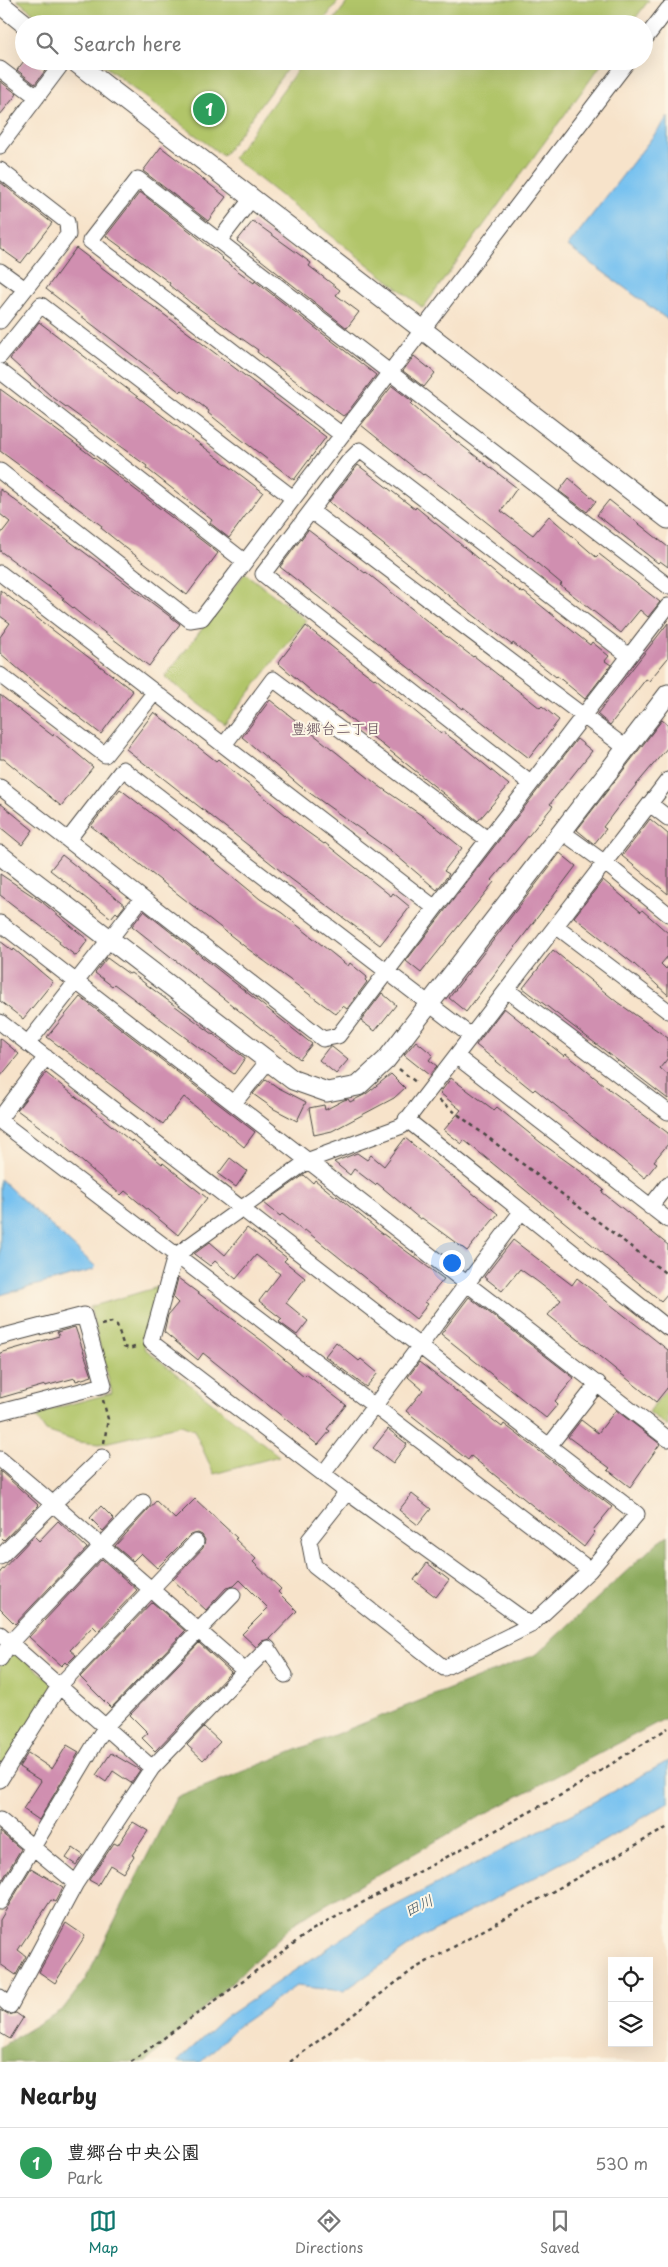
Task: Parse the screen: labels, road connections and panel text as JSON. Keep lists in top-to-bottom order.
{
  "districts": ["豊郷台二丁目"],
  "water": ["田川"],
  "page": {
    "search": "Search here",
    "pins": "1",
    "heading": "Nearby",
    "list": [
      {
        "mark": "1",
        "name": "豊郷台中央公園",
        "note": "Park",
        "value": "530 m"
      }
    ],
    "nav": ["Map", "Directions", "Saved"]
  }
}
